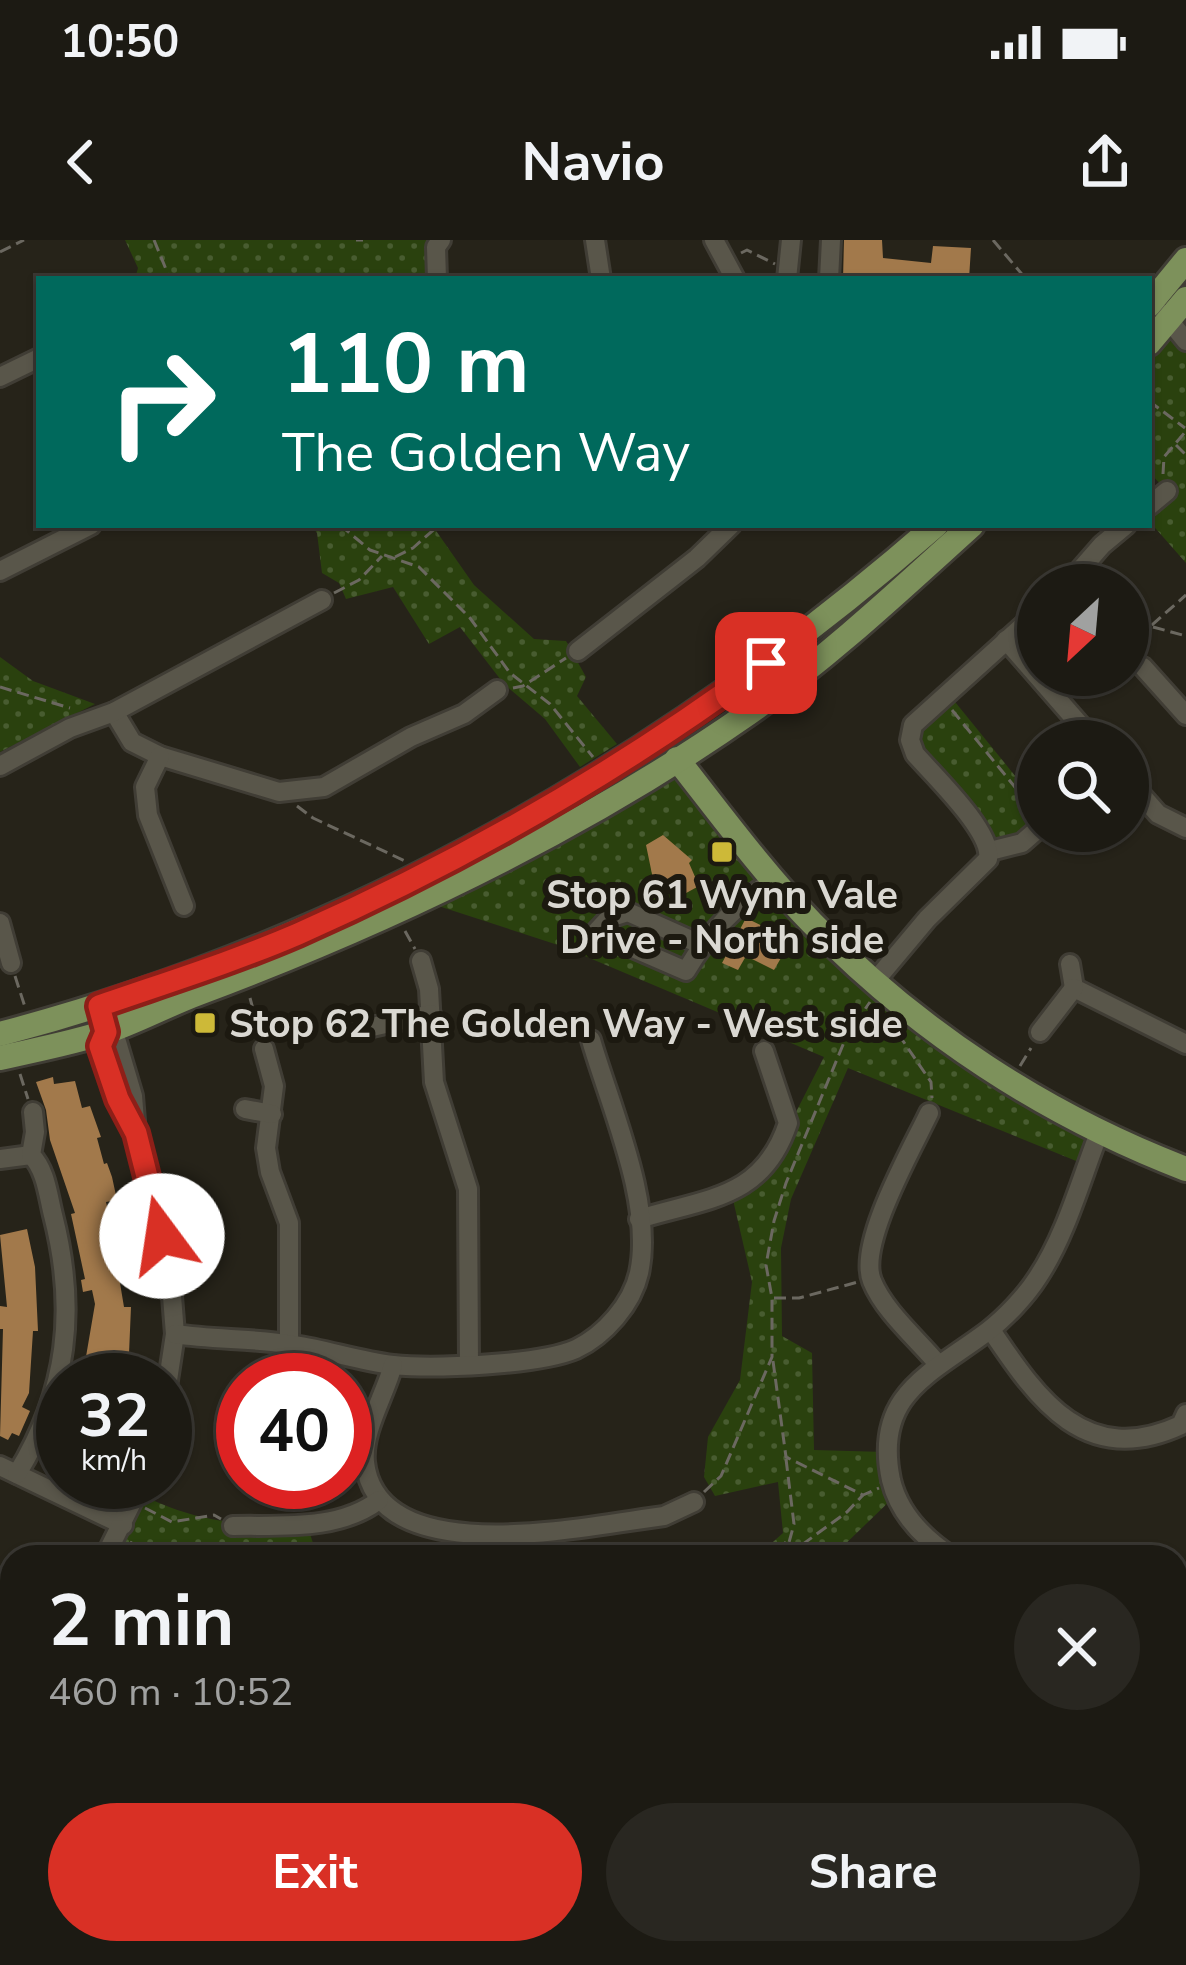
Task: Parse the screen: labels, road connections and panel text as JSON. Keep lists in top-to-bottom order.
{
  "places": {
    "transit": ["Stop 61 Wynn Vale Drive - North side", "Stop 62 The Golden Way - West side"]
  },
  "north": "bottom left",
  "page": {
    "status": "10:50",
    "header": "Navio",
    "turn": ["110 m", "The Golden Way"],
    "speed": "32 km/h",
    "limit": "40",
    "heading": ["2 min", "460 m · 10:52"],
    "buttons": ["Exit", "Share"]
  }
}
